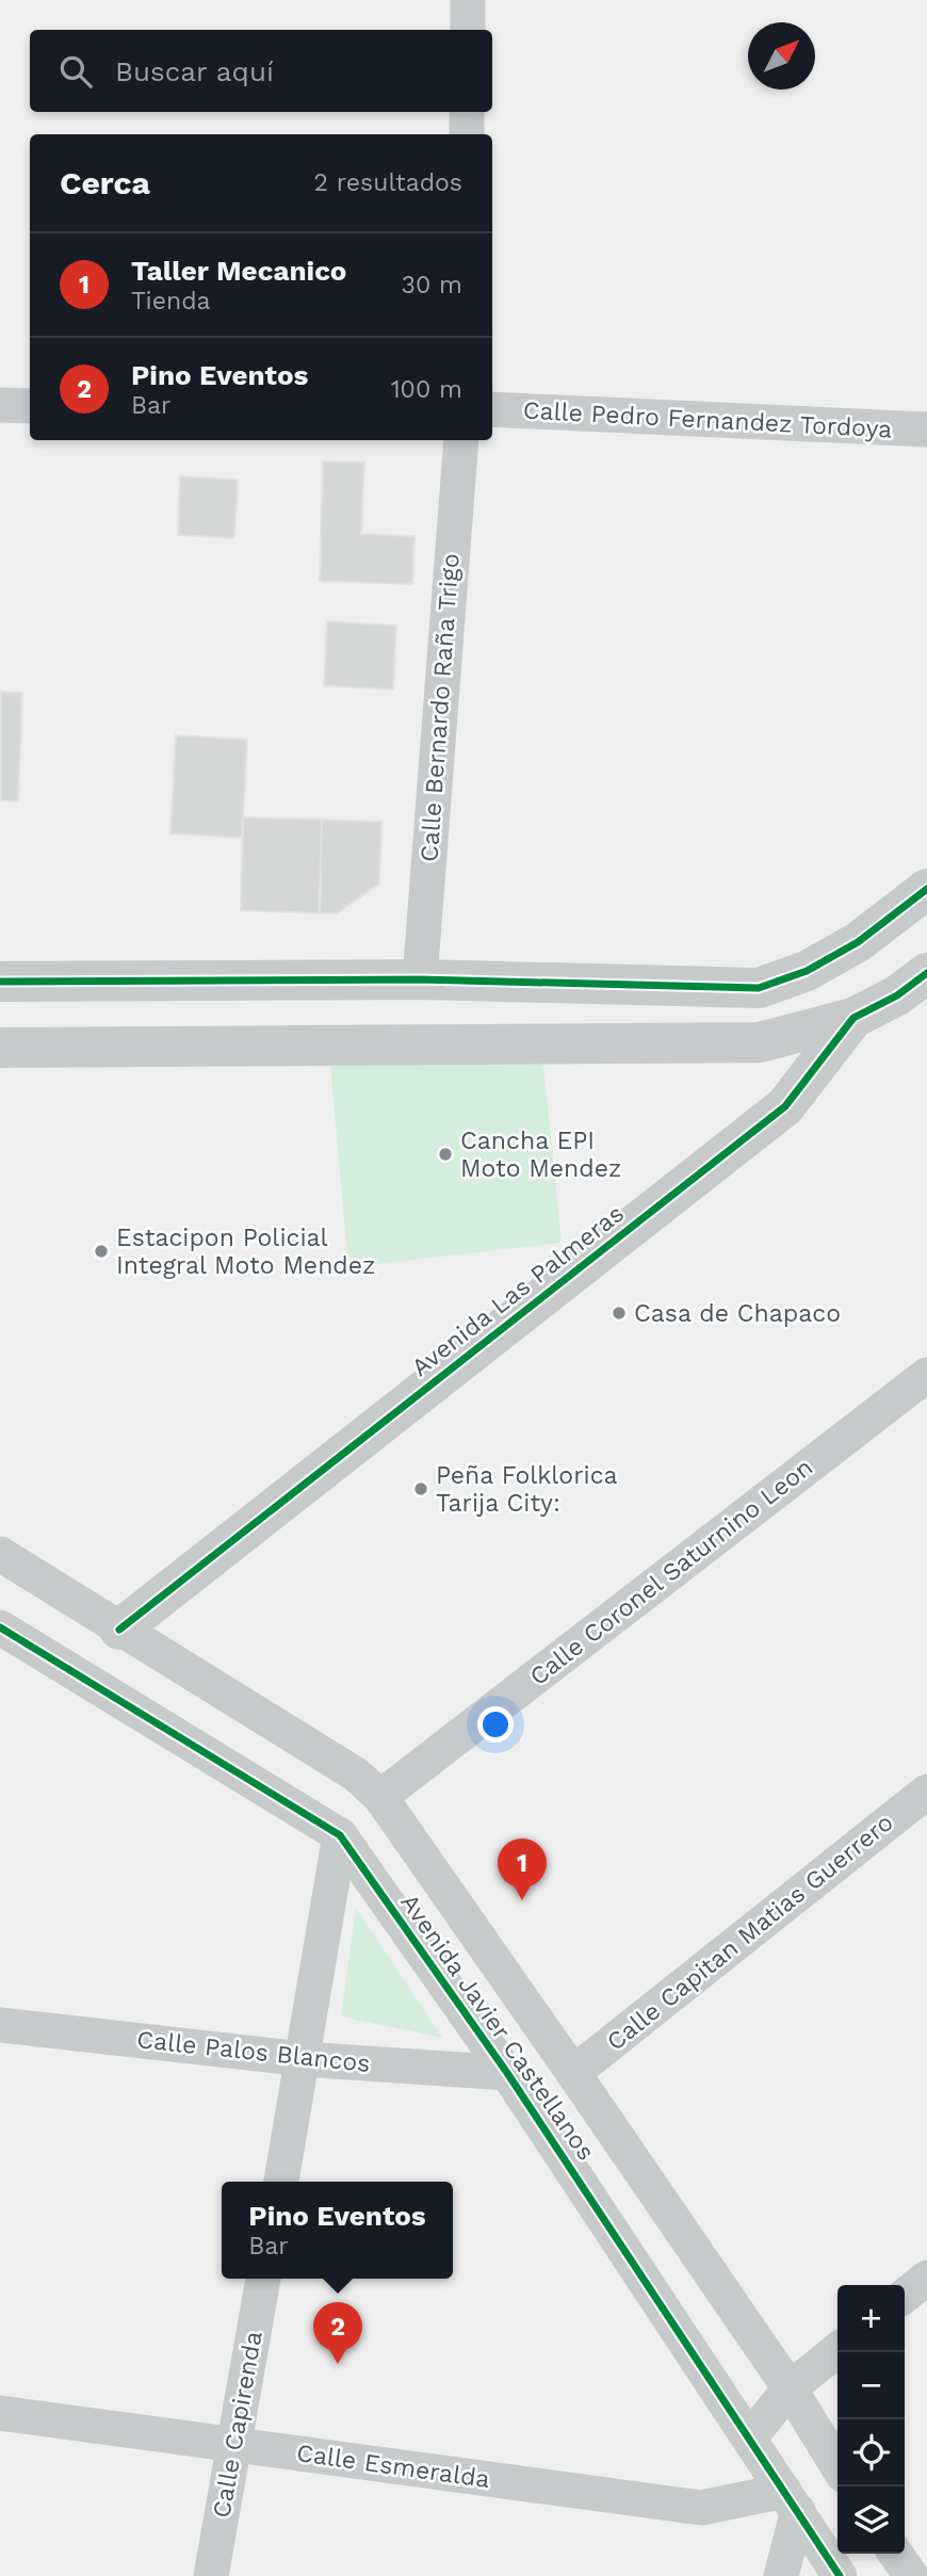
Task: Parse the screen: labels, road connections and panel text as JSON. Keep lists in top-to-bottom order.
{
  "streets": {
    "street": [
      "Calle Pedro Fernandez Tordoya",
      "Calle Bernardo Raña Trigo",
      "Avenida Las Palmeras",
      "Calle Coronel Saturnino Leon",
      "Calle Capitan Matias Guerrero",
      "Avenida Javier Castellanos",
      "Calle Palos Blancos",
      "Calle Capirenda",
      "Calle Esmeralda"
    ]
  },
  "crossings": [
    ["Avenida Las Palmeras", "Avenida Javier Castellanos"],
    ["Calle Coronel Saturnino Leon", "Avenida Javier Castellanos"],
    ["Calle Capitan Matias Guerrero", "Avenida Javier Castellanos"],
    ["Avenida Javier Castellanos", "Calle Palos Blancos"],
    ["Avenida Javier Castellanos", "Calle Esmeralda"],
    ["Calle Capirenda", "Calle Esmeralda"]
  ],
  "places": [
    "Cancha EPI Moto Mendez",
    "Estacipon Policial Integral Moto Mendez",
    "Casa de Chapaco",
    "Peña Folklorica Tarija City:"
  ],
  "north": "top right",
  "page": {
    "search": "Buscar aquí",
    "heading": ["Cerca", "2 resultados"],
    "list": [
      {
        "mark": "1",
        "name": "Taller Mecanico",
        "note": "Tienda",
        "value": "30 m"
      },
      {
        "mark": "2",
        "name": "Pino Eventos",
        "note": "Bar",
        "value": "100 m"
      }
    ],
    "pins": ["1", "2"],
    "popup": ["Pino Eventos", "Bar"],
    "map_buttons": ["+", "−"]
  }
}
